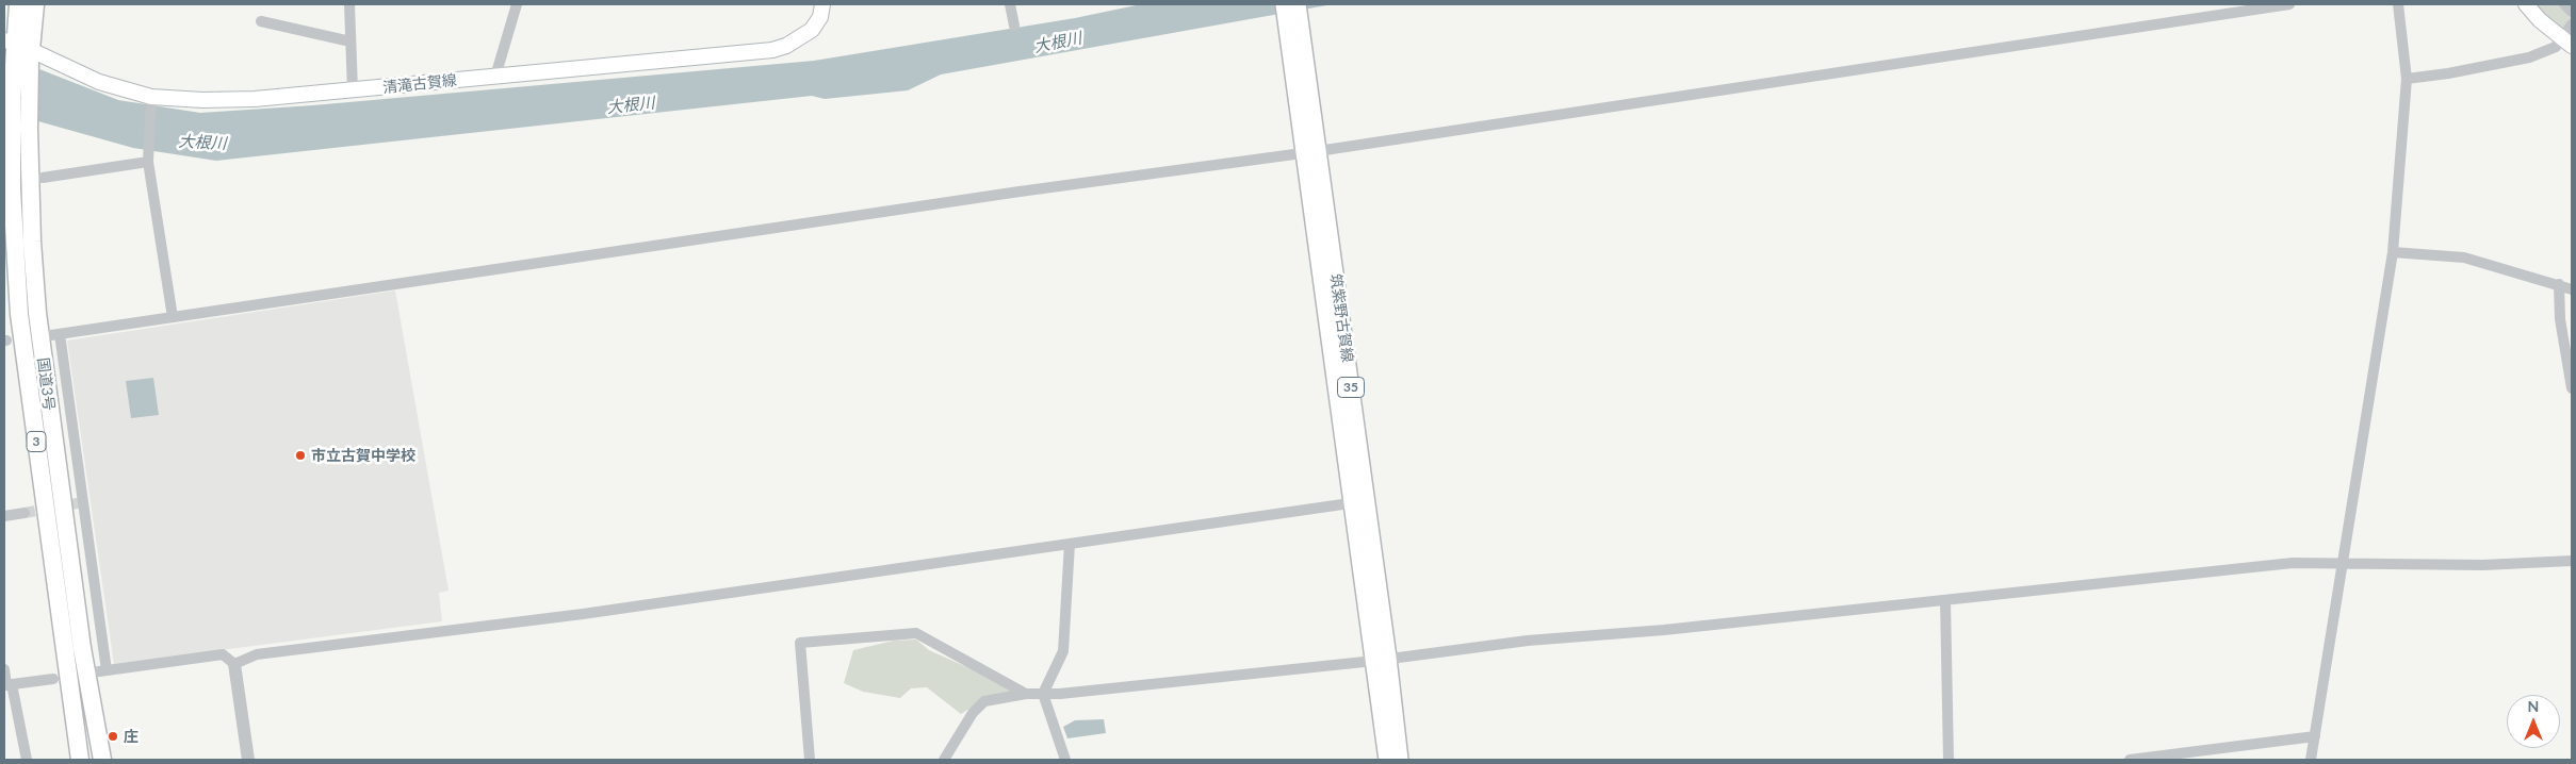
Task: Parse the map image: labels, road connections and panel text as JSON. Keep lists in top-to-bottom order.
{
  "streets": {
    "highway": ["国道3号", "3"],
    "main road": ["清滝古賀線", "筑紫野古賀線", "35"]
  },
  "crossings": [
    ["清滝古賀線", "国道3号"]
  ],
  "water": ["大根川"],
  "places": ["市立古賀中学校", "庄"],
  "north": "top"
}
